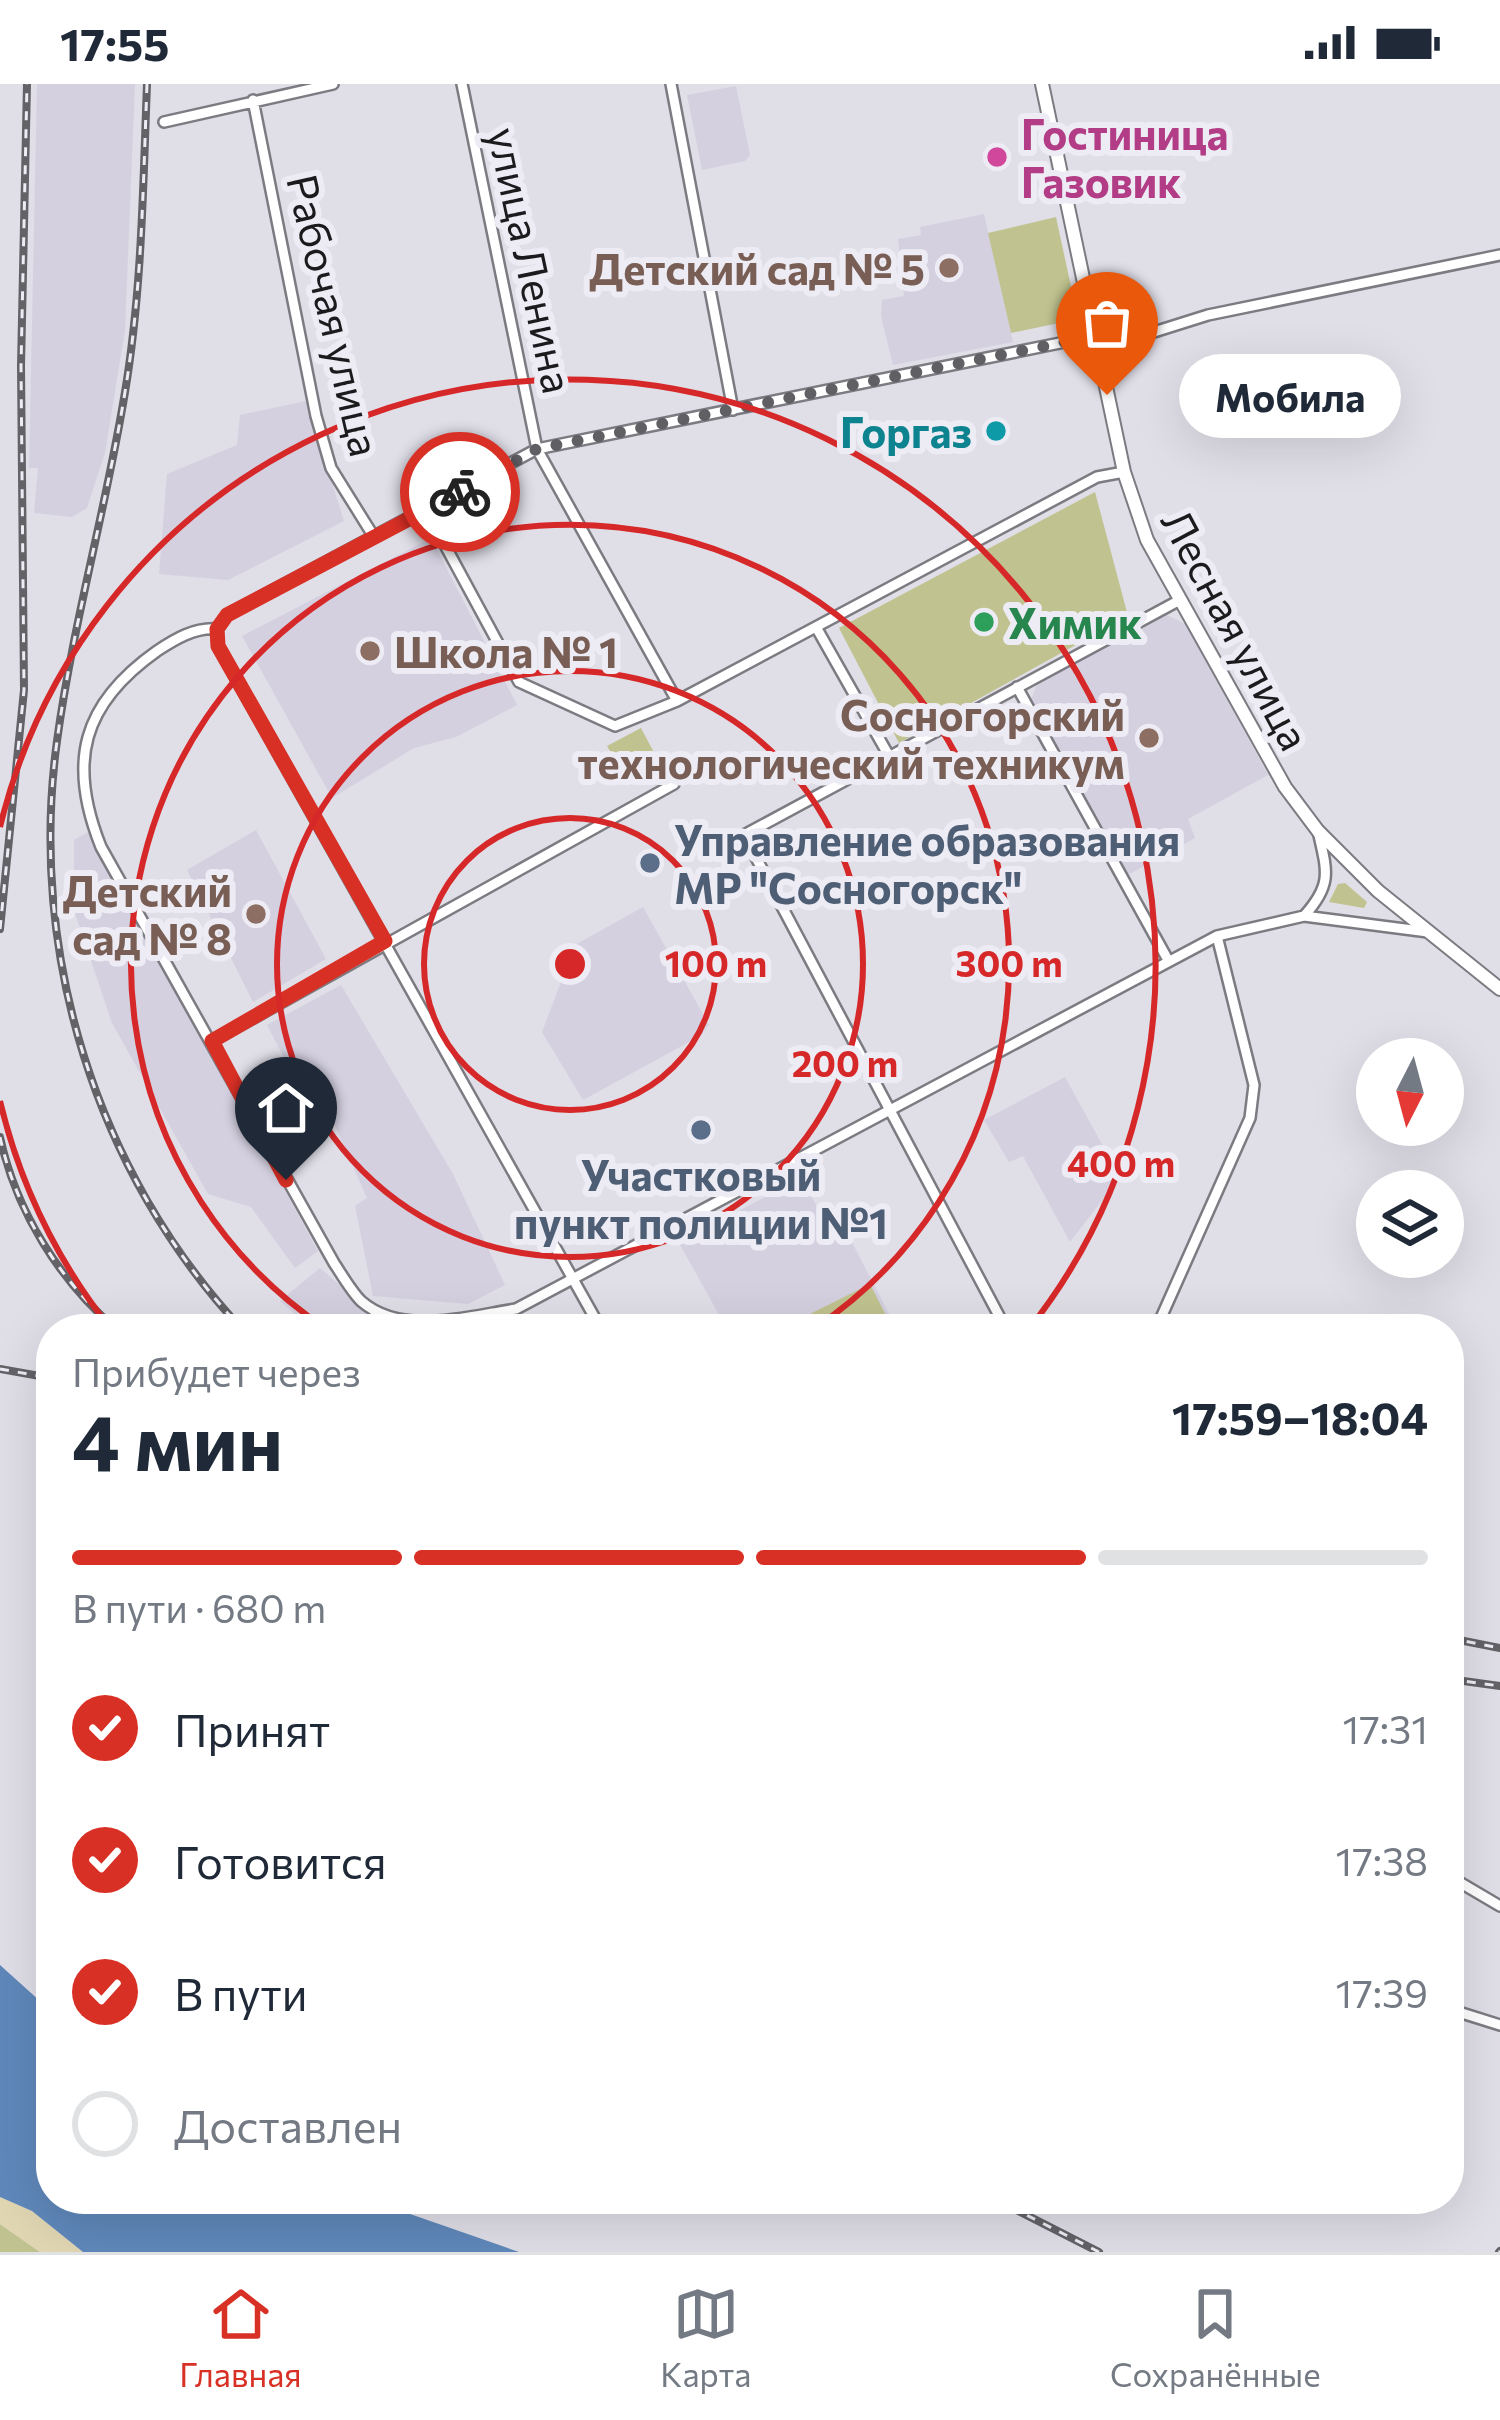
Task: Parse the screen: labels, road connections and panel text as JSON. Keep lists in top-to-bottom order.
{
  "streets": {
    "main road": ["Лесная улица"],
    "street": ["улица Ленина", "Рабочая улица"]
  },
  "places": [
    "Гостиница Газовик",
    "Детский сад № 5",
    "Мобила",
    "Горгаз",
    "Химик",
    "Школа № 1",
    "Сосногорский технологический техникум",
    "Управление образования МР \"Сосногорск\"",
    "Детский сад № 8",
    "Участковый пункт полиции №1"
  ],
  "north": "bottom",
  "page": {
    "status": "17:55",
    "bubble": "Мобила",
    "heading": ["4 мин", "Прибудет через", "17:59–18:04"],
    "bar": "В пути · 680 m",
    "list": [
      ["Принят", "17:31"],
      ["Готовится", "17:38"],
      ["В пути", "17:39"],
      "Доставлен"
    ],
    "tabs": ["Главная", "Карта", "Сохранённые"]
  },
  "rings": [
    "100 m",
    "300 m",
    "200 m",
    "400 m"
  ]
}
